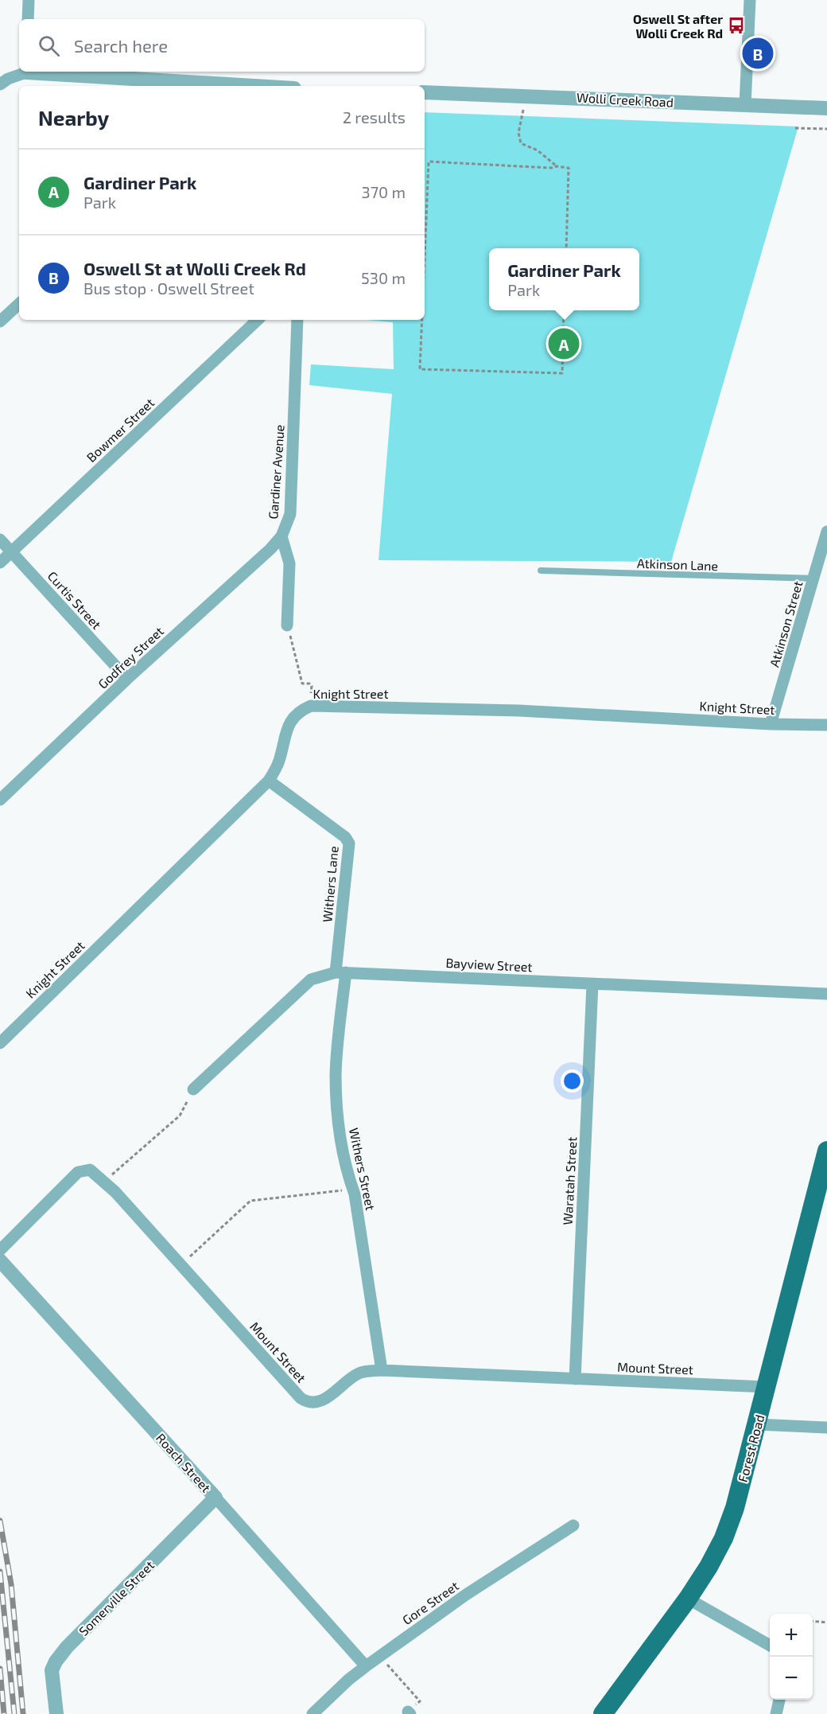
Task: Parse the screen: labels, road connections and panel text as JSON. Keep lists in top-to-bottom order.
{
  "streets": {
    "main road": ["Forest Road"],
    "street": [
      "Wolli Creek Road",
      "Bowmer Street",
      "Gardiner Avenue",
      "Curtis Street",
      "Atkinson Street",
      "Godfrey Street",
      "Knight Street",
      "Withers Lane",
      "Bayview Street",
      "Withers Street",
      "Waratah Street",
      "Mount Street",
      "Roach Street",
      "Somerville Street",
      "Gore Street"
    ],
    "lane": ["Atkinson Lane"]
  },
  "crossings": [
    ["Bowmer Street", "Curtis Street"],
    ["Gardiner Avenue", "Godfrey Street"],
    ["Atkinson Lane", "Atkinson Street"],
    ["Curtis Street", "Godfrey Street"],
    ["Atkinson Street", "Knight Street"],
    ["Knight Street", "Withers Lane"],
    ["Withers Lane", "Bayview Street"],
    ["Withers Lane", "Withers Street"],
    ["Bayview Street", "Withers Street"],
    ["Bayview Street", "Waratah Street"],
    ["Withers Street", "Mount Street"],
    ["Waratah Street", "Mount Street"],
    ["Mount Street", "Forest Road"],
    ["Roach Street", "Somerville Street"],
    ["Roach Street", "Gore Street"]
  ],
  "places": {
    "bus stop": ["Oswell St after Wolli Creek Rd"]
  },
  "page": {
    "search": "Search here",
    "pins": ["B", "A"],
    "heading": ["Nearby", "2 results"],
    "list": [
      {
        "mark": "A",
        "name": "Gardiner Park",
        "note": "Park",
        "value": "370 m"
      },
      {
        "mark": "B",
        "name": "Oswell St at Wolli Creek Rd",
        "note": "Bus stop · Oswell Street",
        "value": "530 m"
      }
    ],
    "popup": ["Gardiner Park", "Park"],
    "map_buttons": ["+", "−"]
  }
}
